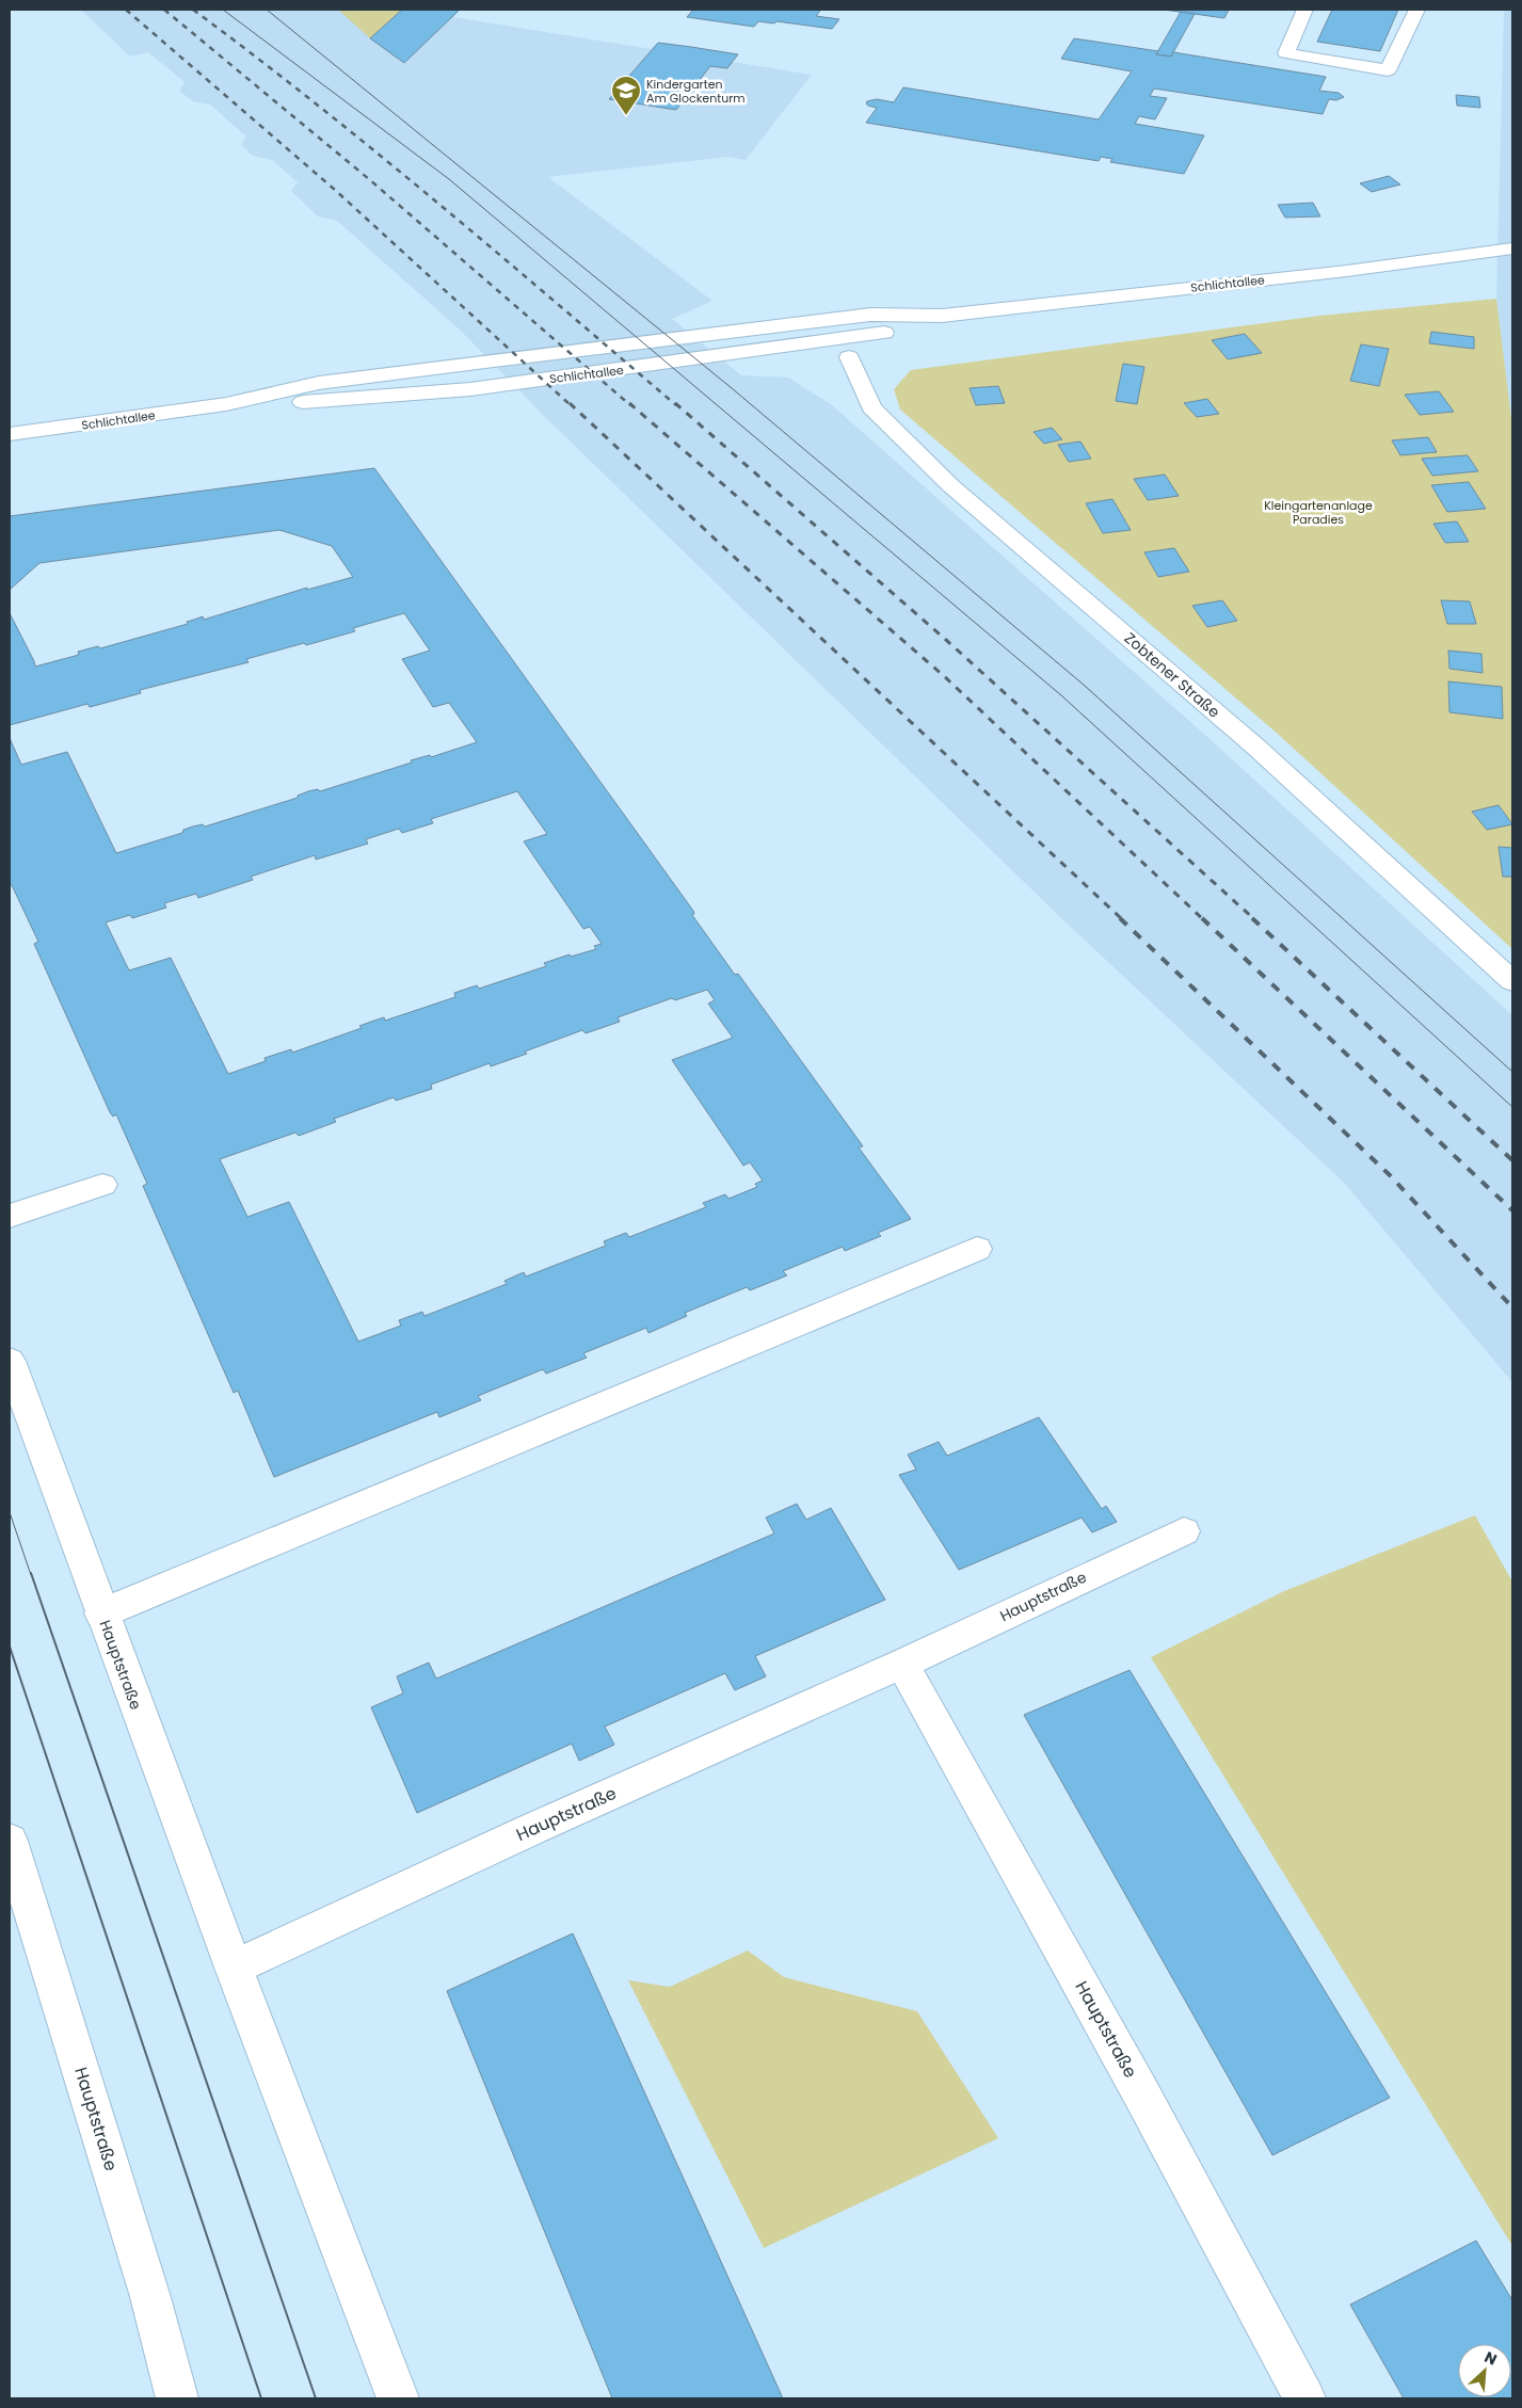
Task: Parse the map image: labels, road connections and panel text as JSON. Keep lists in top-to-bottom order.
{
  "streets": {
    "street": ["Schlichtallee", "Zobtener Straße", "Hauptstraße"]
  },
  "parks": ["Kleingartenanlage Paradies"],
  "places": {
    "school or university": ["Kindergarten Am Glockenturm"]
  },
  "north": "top right"
}
